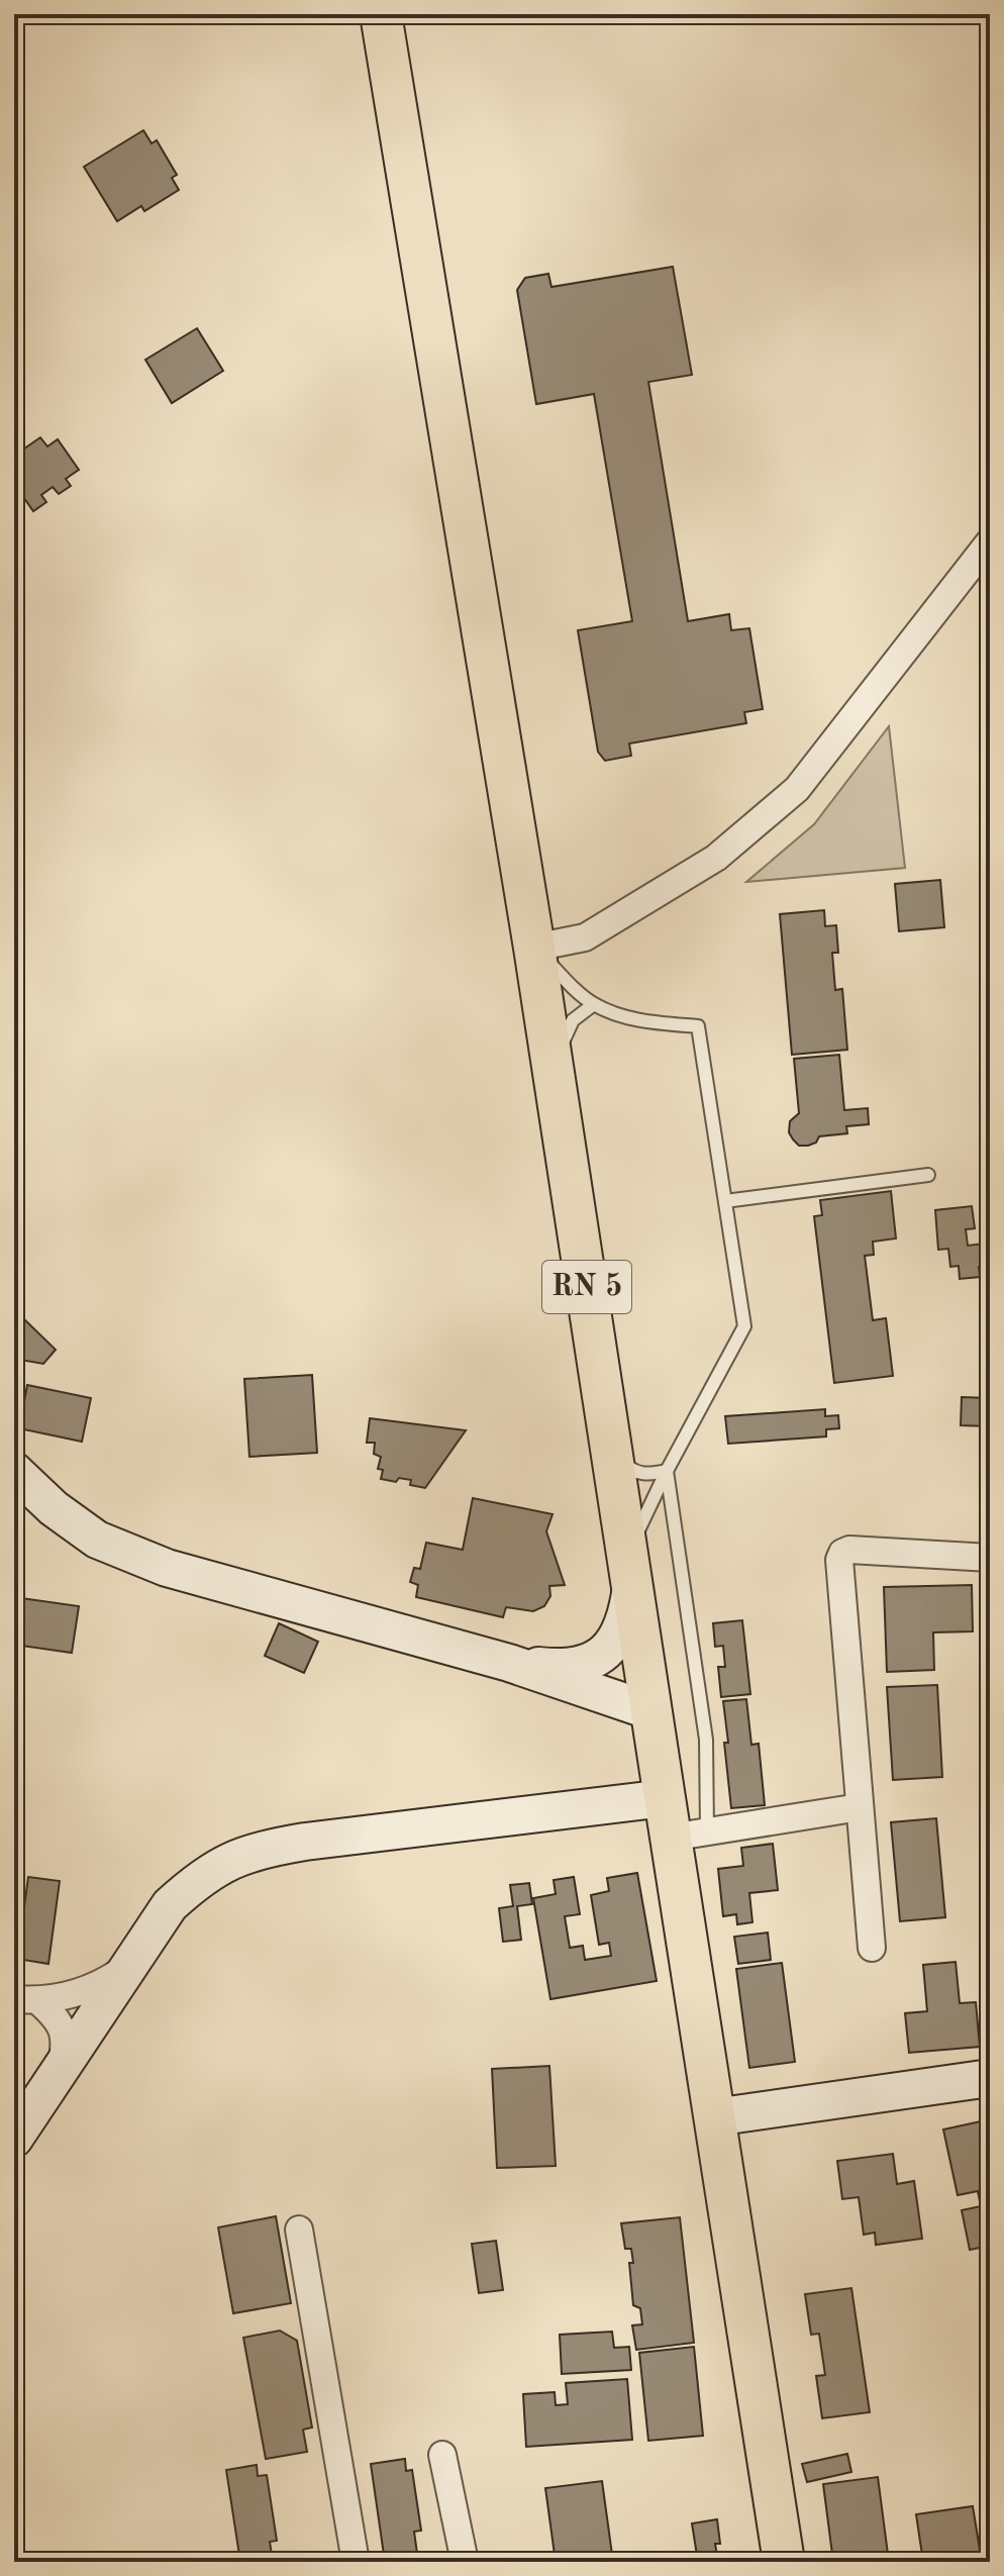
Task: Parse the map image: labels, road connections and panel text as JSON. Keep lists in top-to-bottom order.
{
  "streets": {
    "main road": ["RN 5"]
  }
}
